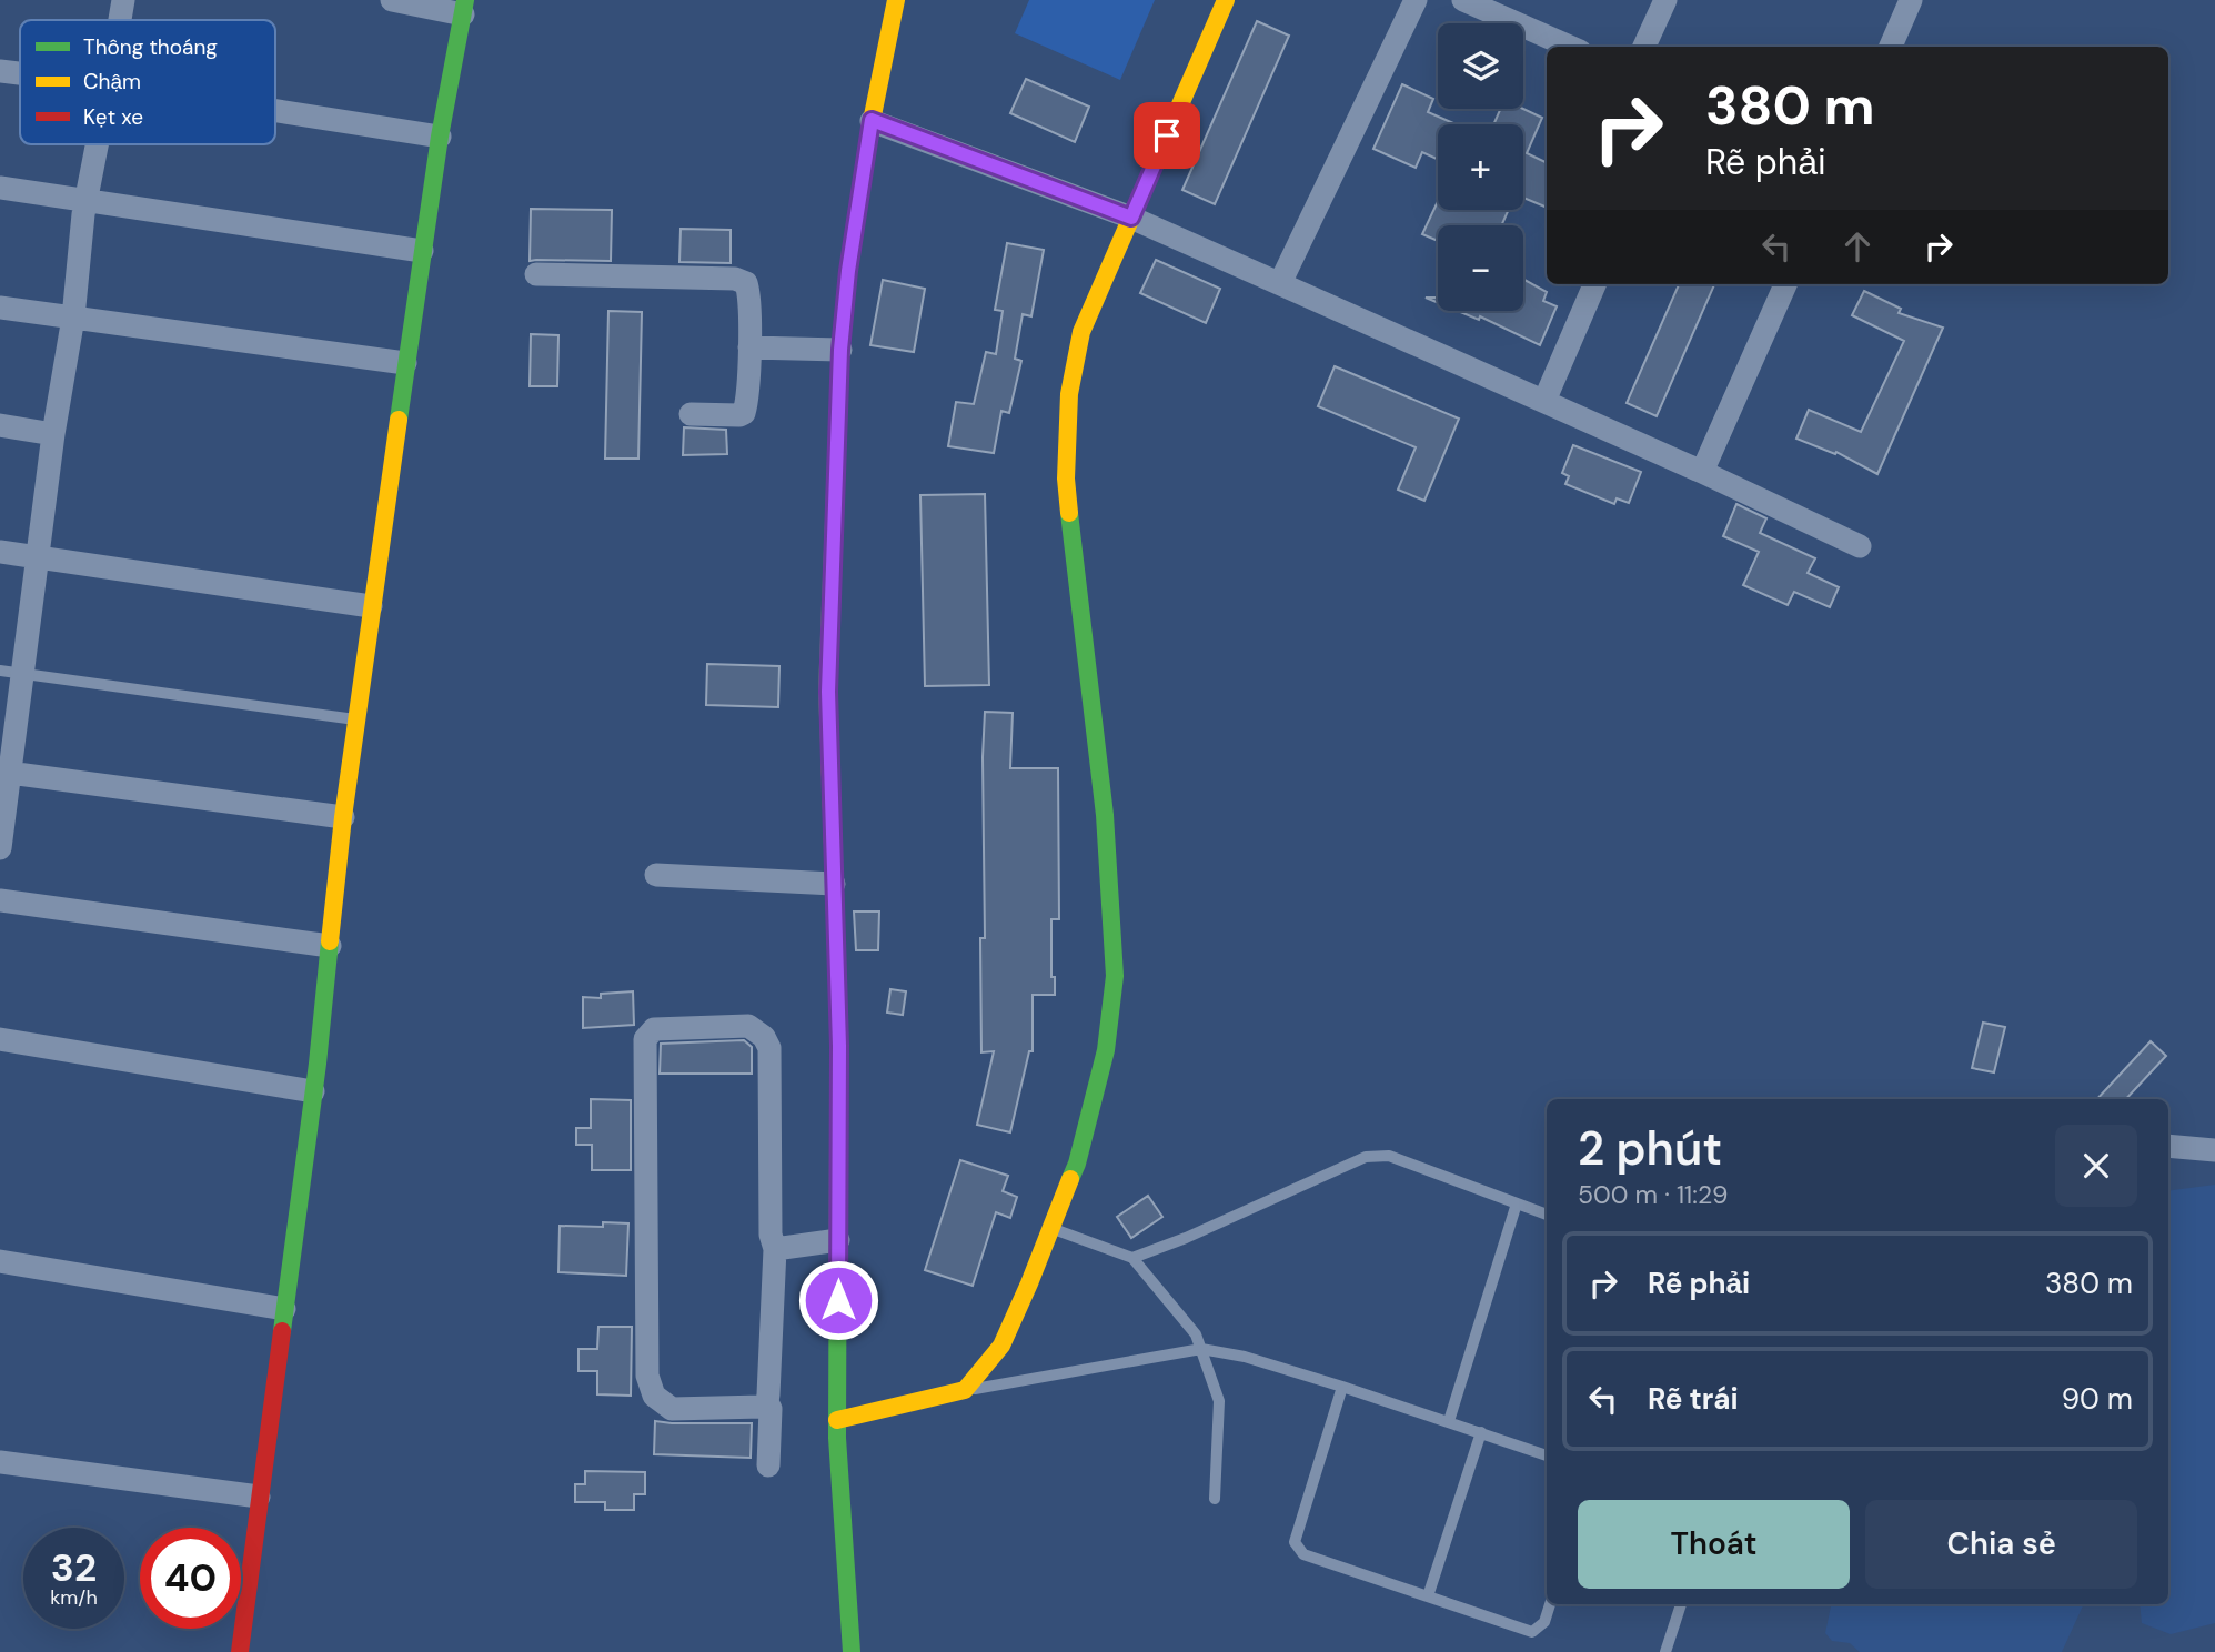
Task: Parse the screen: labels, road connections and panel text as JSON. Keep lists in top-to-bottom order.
{
  "legend": ["Thông thoáng", "Chậm", "Kẹt xe"],
  "page": {
    "map_buttons": ["+", "−"],
    "turn": ["380 m", "Rẽ phải"],
    "heading": ["2 phút", "500 m · 11:29"],
    "list": [
      {
        "name": "Rẽ phải",
        "value": "380 m"
      },
      {
        "name": "Rẽ trái",
        "value": "90 m"
      }
    ],
    "buttons": ["Thoát", "Chia sẻ"],
    "speed": "32 km/h",
    "limit": "40"
  }
}
